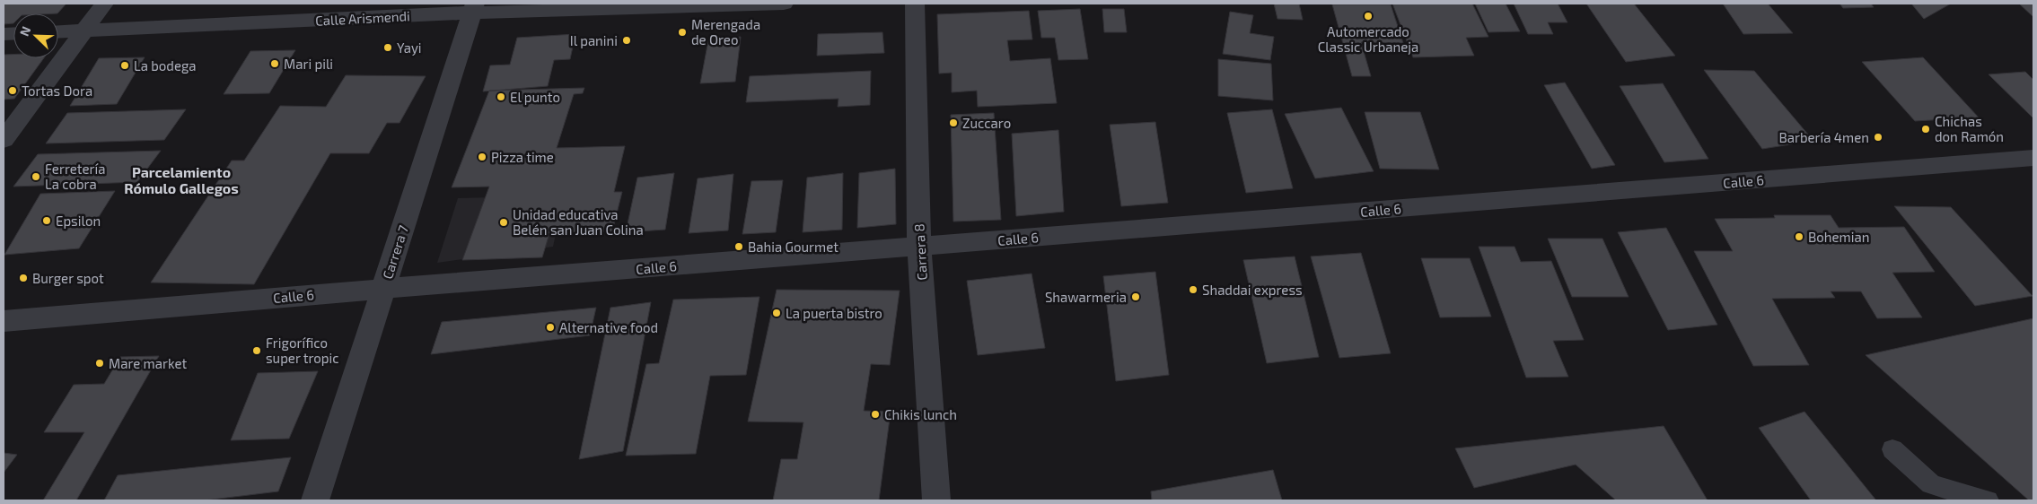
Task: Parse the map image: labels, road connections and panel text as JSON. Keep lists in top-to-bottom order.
{
  "streets": {
    "street": [
      "Calle Arismendi",
      "Calle 6",
      "Carrera 7",
      "Carrera 8"
    ]
  },
  "crossings": [
    ["Calle Arismendi", "Carrera 7"],
    ["Calle 6", "Carrera 7"],
    ["Calle 6", "Carrera 8"]
  ],
  "districts": ["Parcelamiento Rómulo Gallegos"],
  "places": [
    "Automercado Classic Urbaneja",
    "Merengada de Oreo",
    "Il panini",
    "Yayi",
    "Mari pili",
    "La bodega",
    "Tortas Dora",
    "El punto",
    "Zuccaro",
    "Chichas don Ramón",
    "Barbería 4men",
    "Pizza time",
    "Ferretería La cobra",
    "Epsilon",
    "Unidad educativa Belén san Juan Colina",
    "Bohemian",
    "Bahia Gourmet",
    "Burger spot",
    "Shaddai express",
    "Shawarmeria",
    "La puerta bistro",
    "Alternative food",
    "Frigorífico super tropic",
    "Mare market",
    "Chikis lunch"
  ],
  "north": "top left"
}
